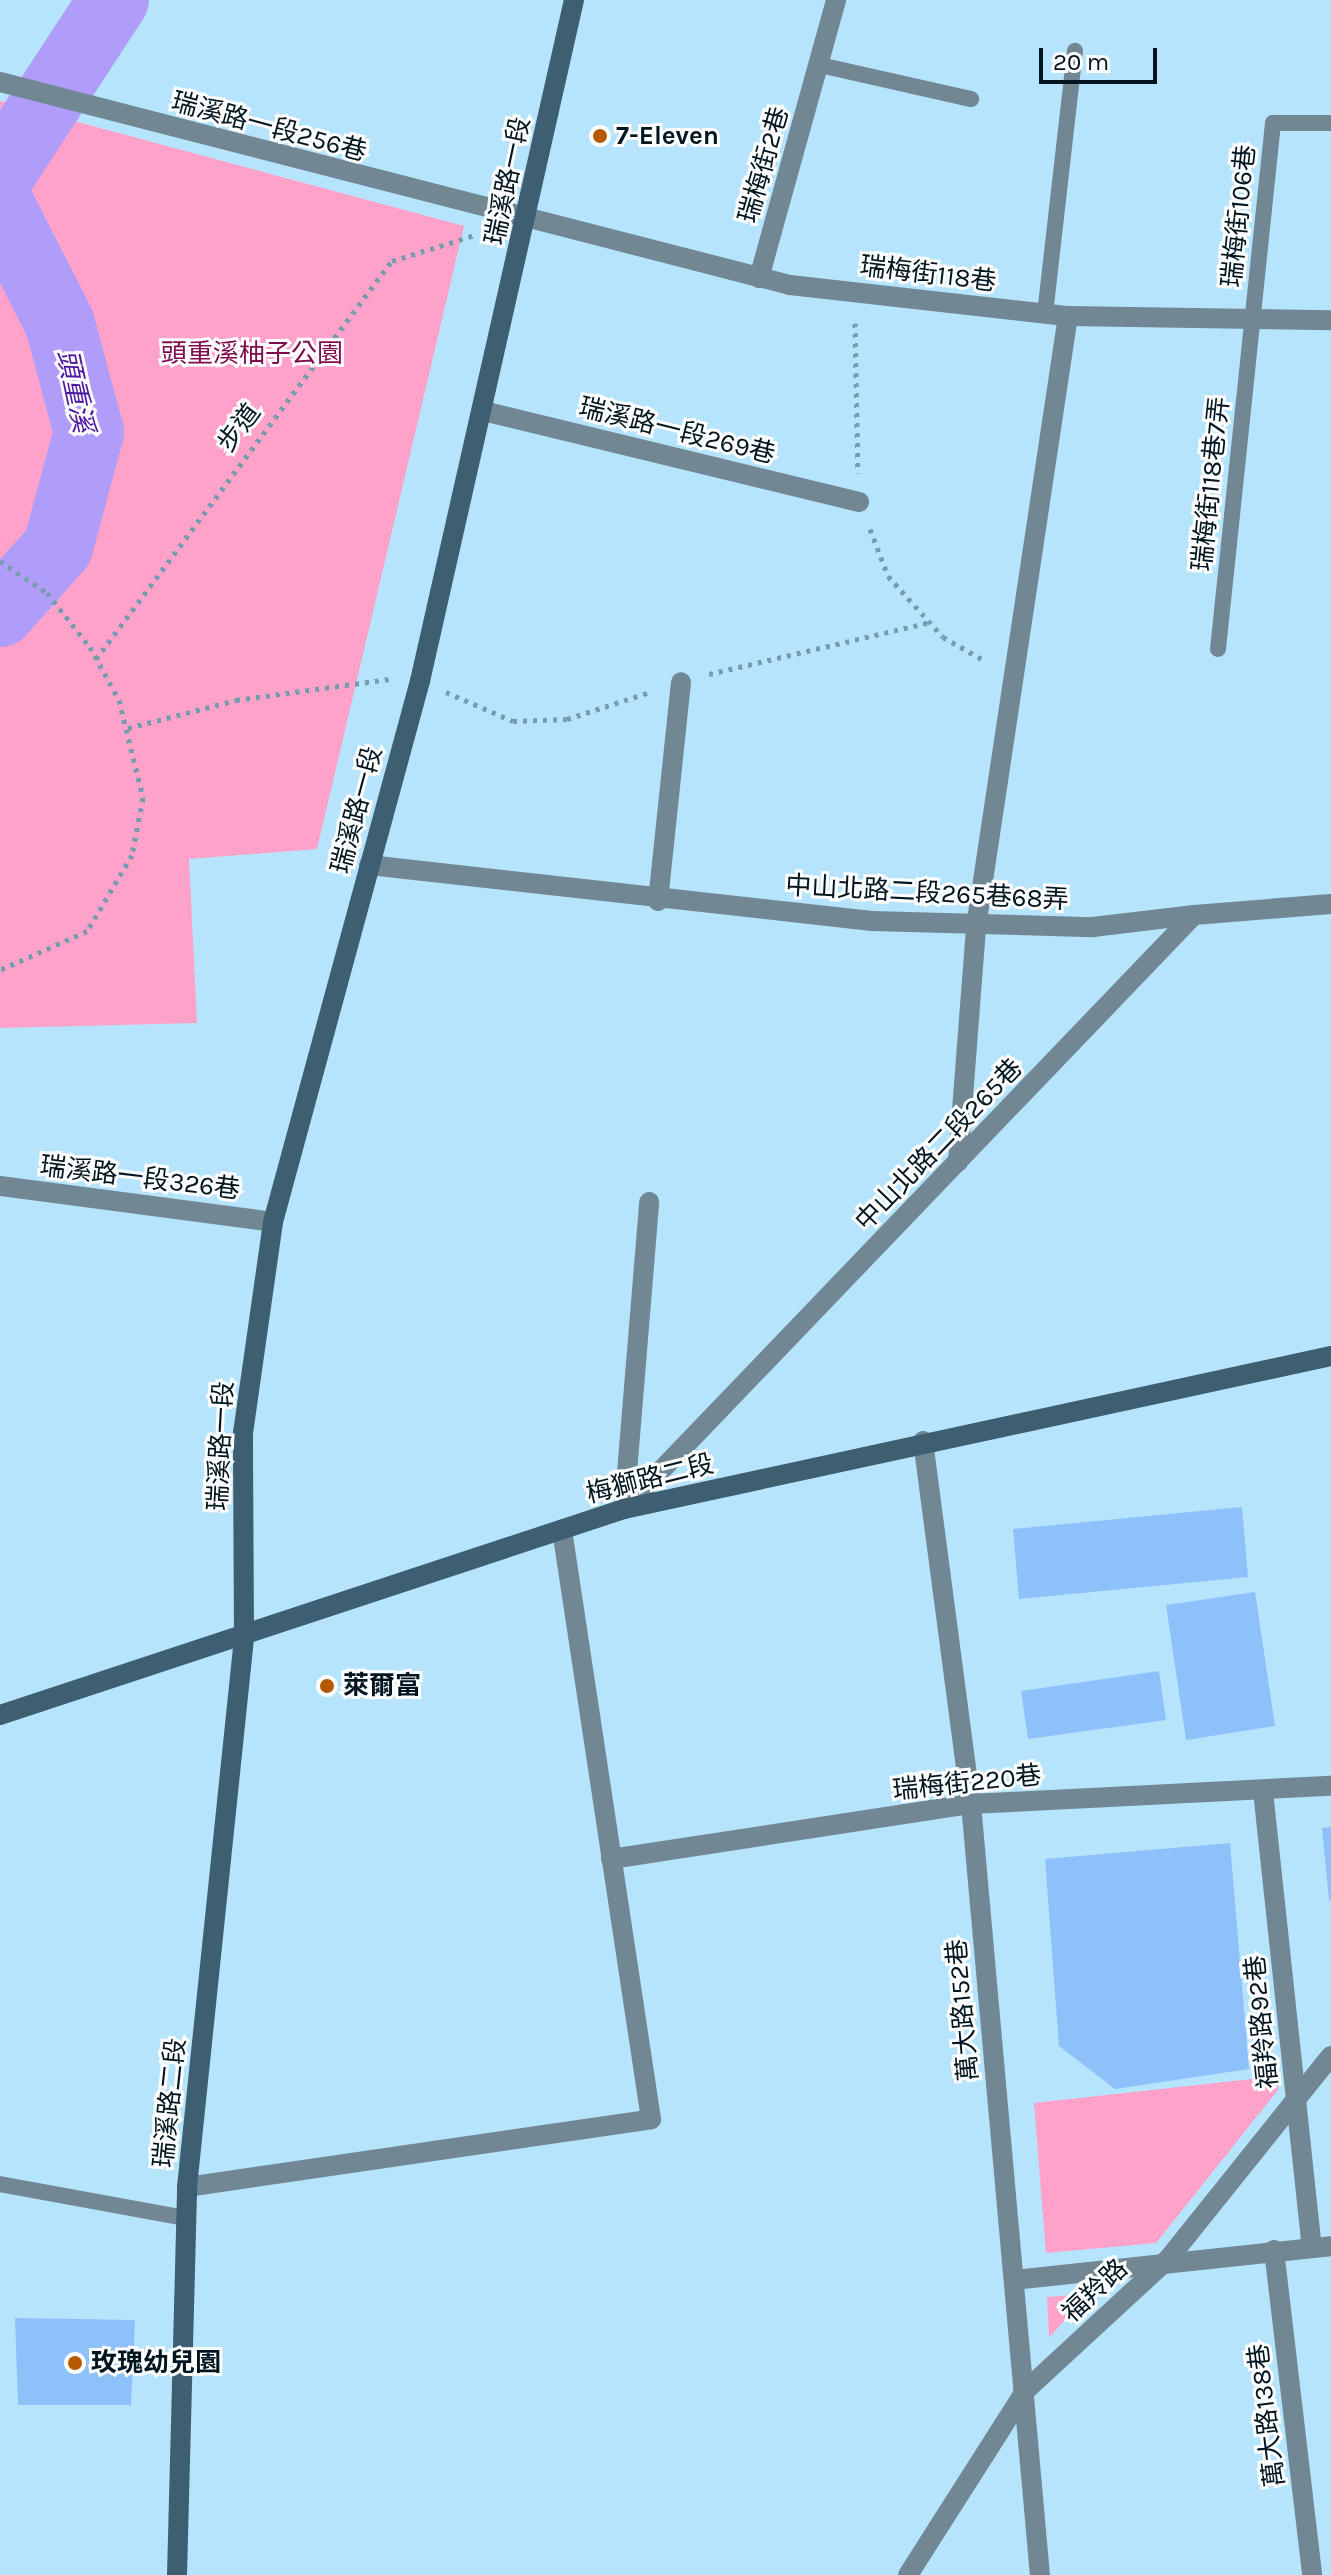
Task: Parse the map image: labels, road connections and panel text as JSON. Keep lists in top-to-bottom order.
{
  "streets": {
    "street": [
      "瑞溪路一段256巷",
      "瑞梅街2巷",
      "瑞溪路一段",
      "瑞梅街118巷",
      "瑞溪路一段269巷",
      "中山北路二段265巷68弄",
      "中山北路二段265巷",
      "瑞溪路一段326巷",
      "梅獅路二段",
      "瑞梅街220巷",
      "萬大路152巷",
      "福羚路92巷",
      "瑞溪路二段",
      "福羚路",
      "萬大路138巷"
    ],
    "lane": ["瑞梅街106巷", "瑞梅街118巷7弄"],
    "path": ["步道"]
  },
  "crossings": [
    ["瑞溪路一段256巷", "瑞溪路一段"],
    ["瑞溪路一段256巷", "瑞梅街118巷"],
    ["瑞溪路一段256巷", "步道"],
    ["瑞梅街2巷", "瑞梅街118巷"],
    ["瑞溪路一段", "瑞梅街118巷"],
    ["瑞溪路一段", "步道"],
    ["瑞溪路一段", "瑞溪路一段269巷"],
    ["瑞溪路一段", "中山北路二段265巷68弄"],
    ["瑞溪路一段", "瑞溪路一段326巷"],
    ["瑞溪路一段", "梅獅路二段"],
    ["瑞溪路一段", "瑞溪路二段"],
    ["瑞梅街106巷", "瑞梅街118巷"],
    ["瑞梅街106巷", "瑞梅街118巷7弄"],
    ["瑞梅街118巷", "步道"],
    ["瑞梅街118巷", "瑞梅街118巷7弄"],
    ["中山北路二段265巷68弄", "中山北路二段265巷"],
    ["中山北路二段265巷", "梅獅路二段"],
    ["梅獅路二段", "萬大路152巷"],
    ["梅獅路二段", "瑞溪路二段"],
    ["瑞梅街220巷", "萬大路152巷"],
    ["瑞梅街220巷", "福羚路92巷"],
    ["萬大路152巷", "福羚路"],
    ["福羚路92巷", "福羚路"]
  ],
  "water": ["頭重溪"],
  "parks": ["頭重溪柚子公園"],
  "places": ["7-Eleven", "萊爾富", "玫瑰幼兒園"],
  "scale_bar": "20 m"
}
